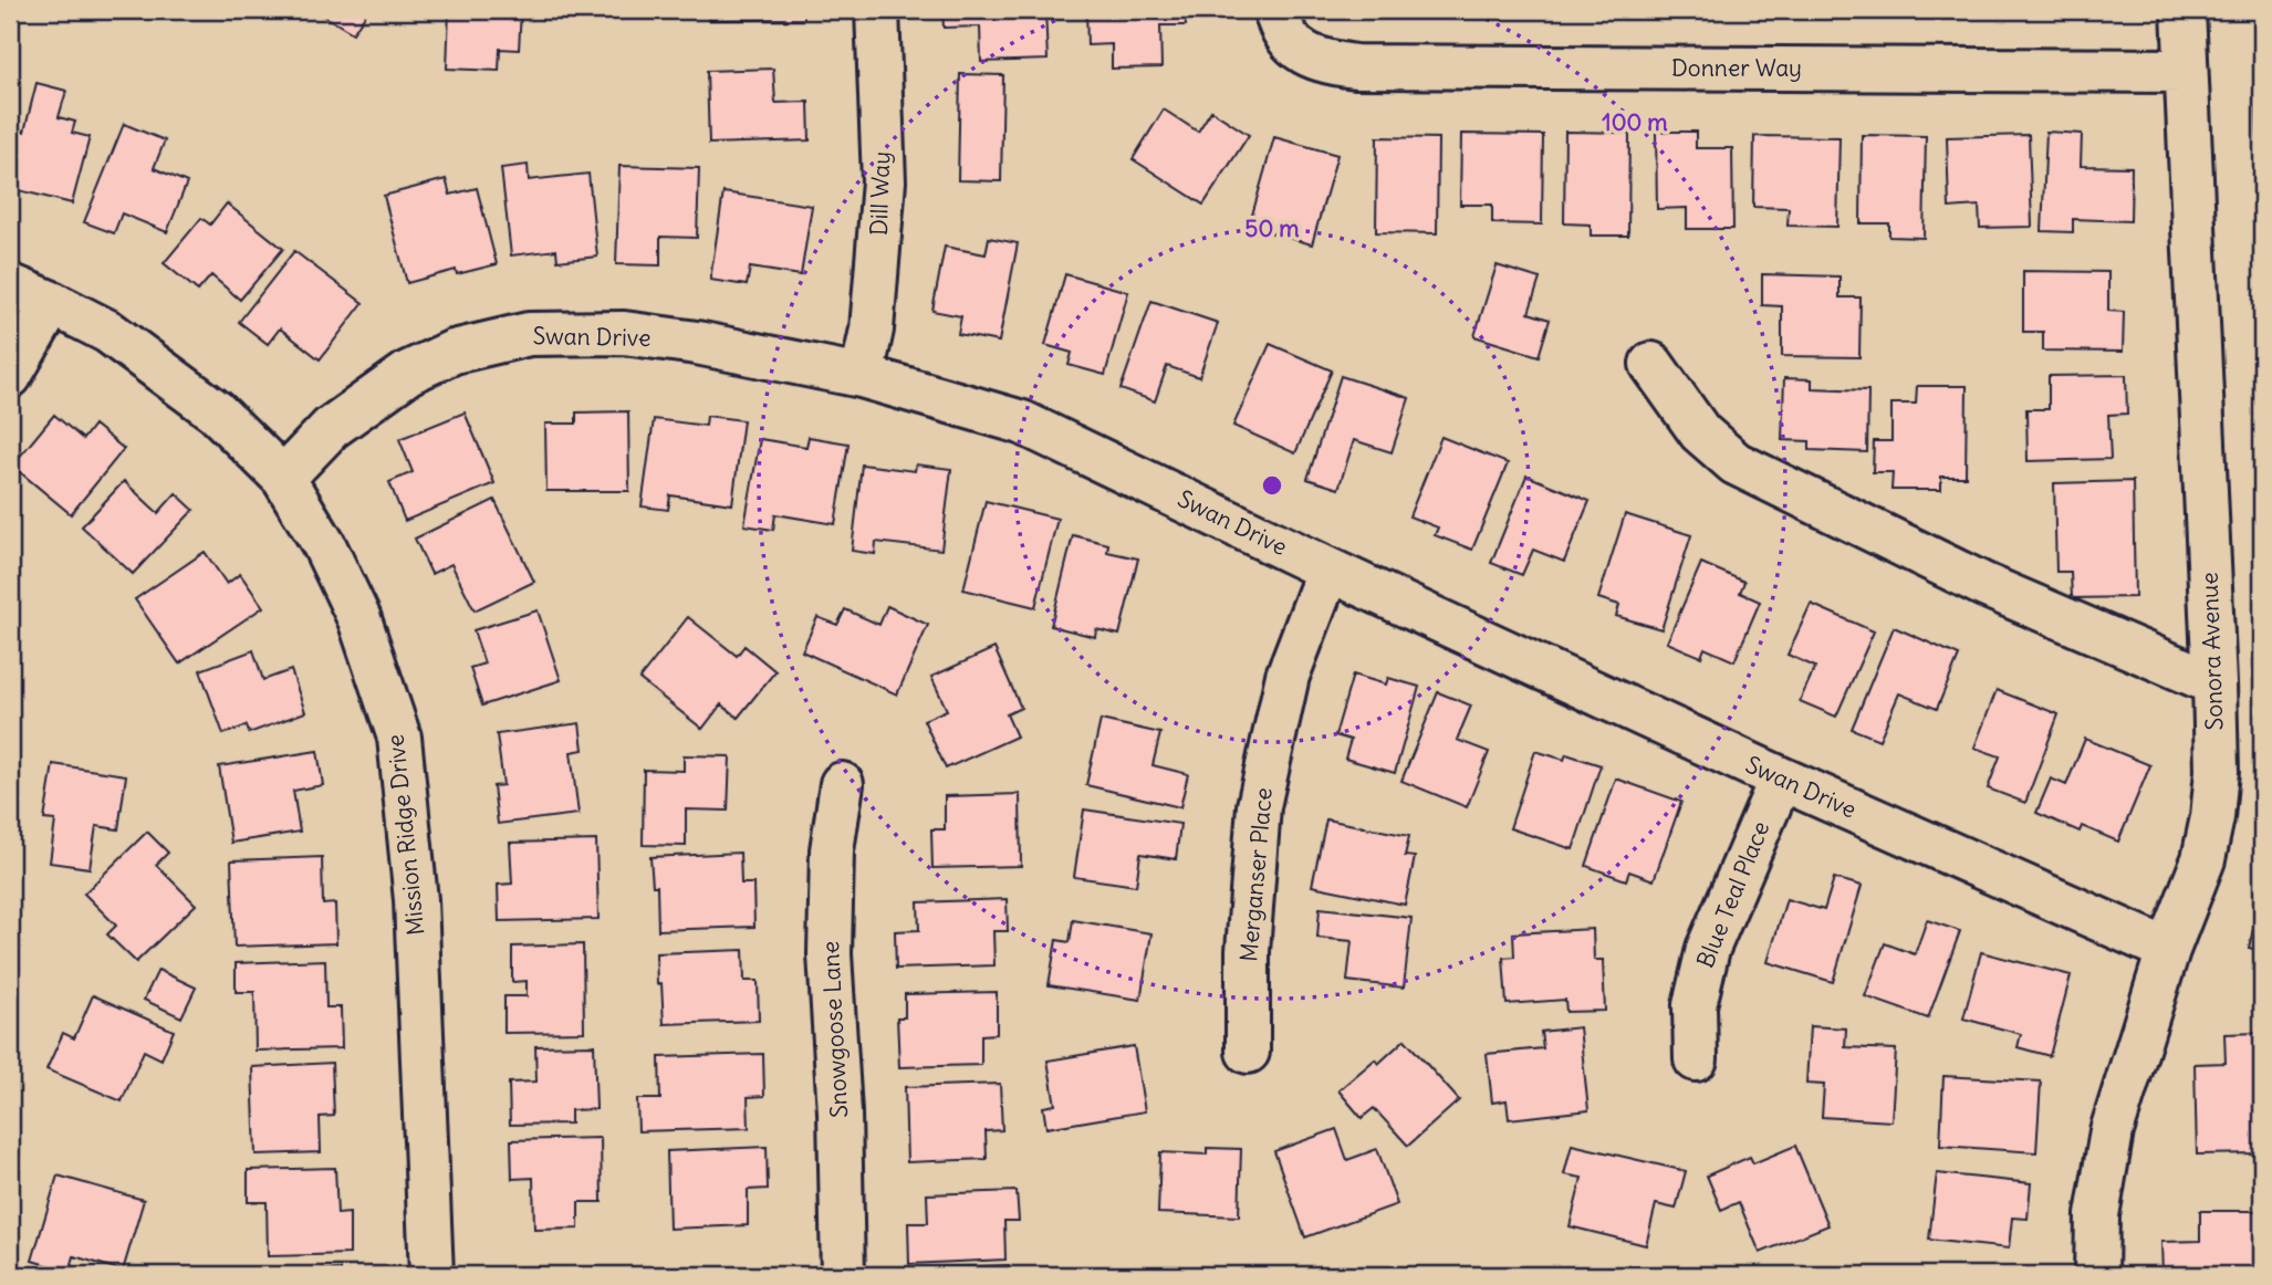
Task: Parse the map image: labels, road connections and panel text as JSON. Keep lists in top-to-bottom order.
{
  "streets": {
    "street": [
      "Donner Way",
      "Dill Way",
      "Swan Drive",
      "Sonora Avenue",
      "Mission Ridge Drive",
      "Merganser Place",
      "Blue Teal Place",
      "Snowgoose Lane"
    ]
  },
  "crossings": [
    ["Donner Way", "Sonora Avenue"],
    ["Dill Way", "Swan Drive"],
    ["Swan Drive", "Sonora Avenue"],
    ["Swan Drive", "Mission Ridge Drive"],
    ["Swan Drive", "Merganser Place"],
    ["Swan Drive", "Blue Teal Place"]
  ],
  "rings": ["100 m", "50 m"]
}
